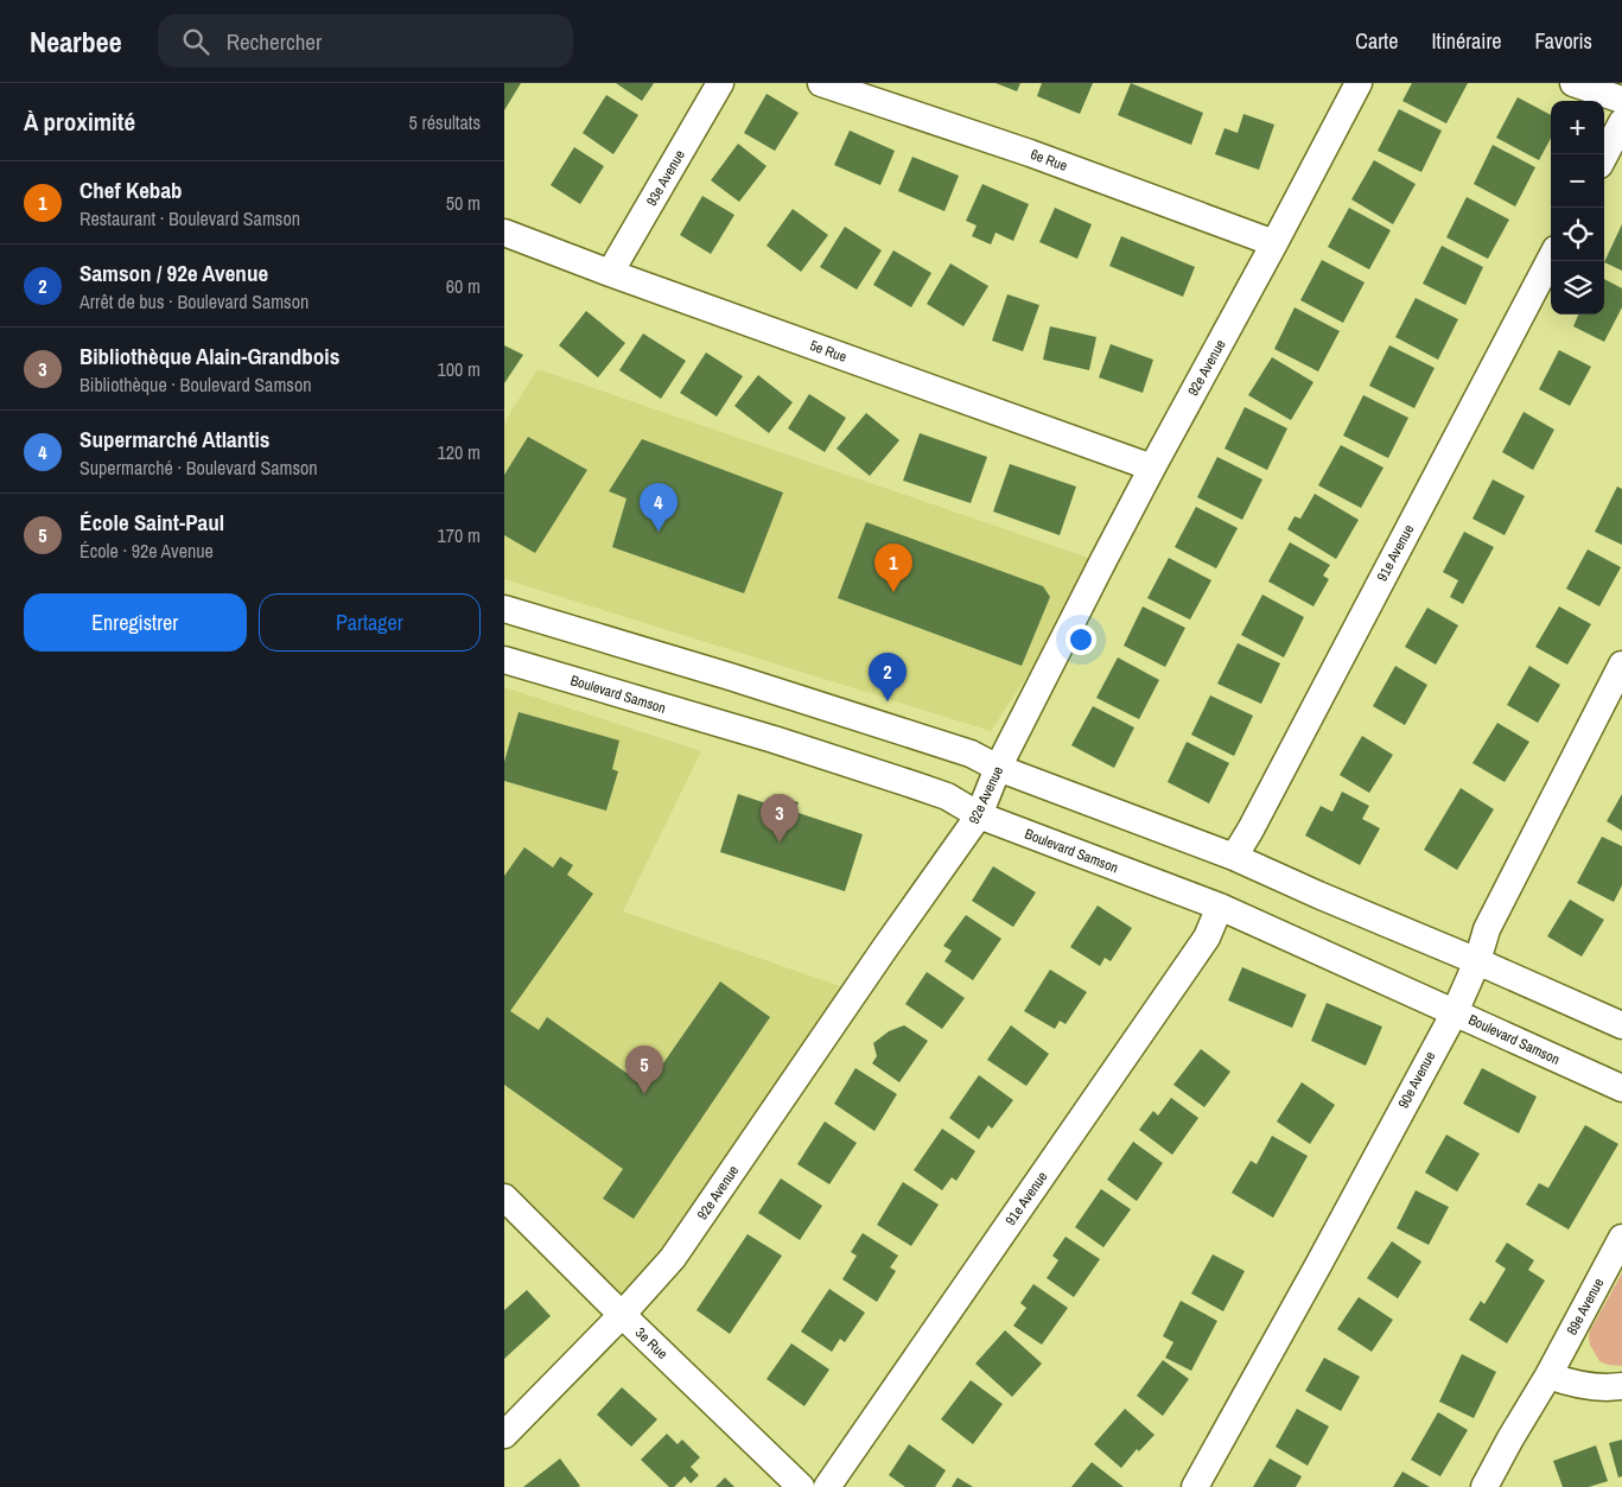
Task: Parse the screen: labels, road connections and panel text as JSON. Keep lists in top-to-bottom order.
{
  "streets": {
    "street": [
      "6e Rue",
      "93e Avenue",
      "5e Rue",
      "92e Avenue",
      "91e Avenue",
      "Boulevard Samson",
      "90e Avenue",
      "89e Avenue",
      "3e Rue"
    ]
  },
  "crossings": [
    ["6e Rue", "92e Avenue"],
    ["93e Avenue", "5e Rue"],
    ["5e Rue", "92e Avenue"],
    ["92e Avenue", "Boulevard Samson"],
    ["92e Avenue", "3e Rue"],
    ["91e Avenue", "Boulevard Samson"],
    ["Boulevard Samson", "90e Avenue"]
  ],
  "page": {
    "header": "Nearbee",
    "search": "Rechercher",
    "nav": ["Carte", "Itinéraire", "Favoris"],
    "heading": ["À proximité", "5 résultats"],
    "map_buttons": ["+", "−"],
    "list": [
      {
        "mark": "1",
        "name": "Chef Kebab",
        "note": "Restaurant · Boulevard Samson",
        "value": "50 m"
      },
      {
        "mark": "2",
        "name": "Samson / 92e Avenue",
        "note": "Arrêt de bus · Boulevard Samson",
        "value": "60 m"
      },
      {
        "mark": "3",
        "name": "Bibliothèque Alain-Grandbois",
        "note": "Bibliothèque · Boulevard Samson",
        "value": "100 m"
      },
      {
        "mark": "4",
        "name": "Supermarché Atlantis",
        "note": "Supermarché · Boulevard Samson",
        "value": "120 m"
      },
      {
        "mark": "5",
        "name": "École Saint-Paul",
        "note": "École · 92e Avenue",
        "value": "170 m"
      }
    ],
    "pins": [
      "4",
      "1",
      "2",
      "3",
      "5"
    ],
    "buttons": ["Enregistrer", "Partager"]
  }
}
